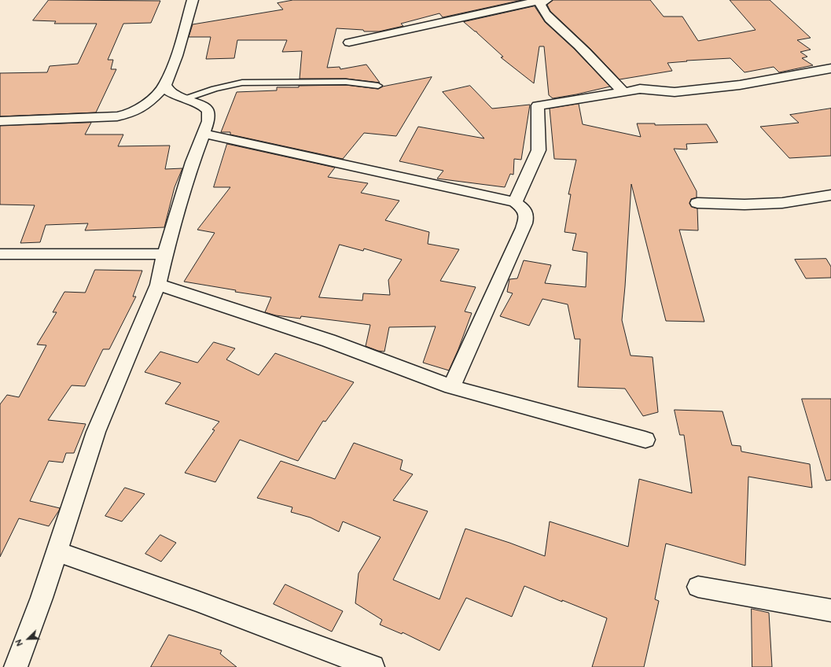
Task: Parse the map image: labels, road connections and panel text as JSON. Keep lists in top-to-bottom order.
{
  "north": "bottom left"
}
